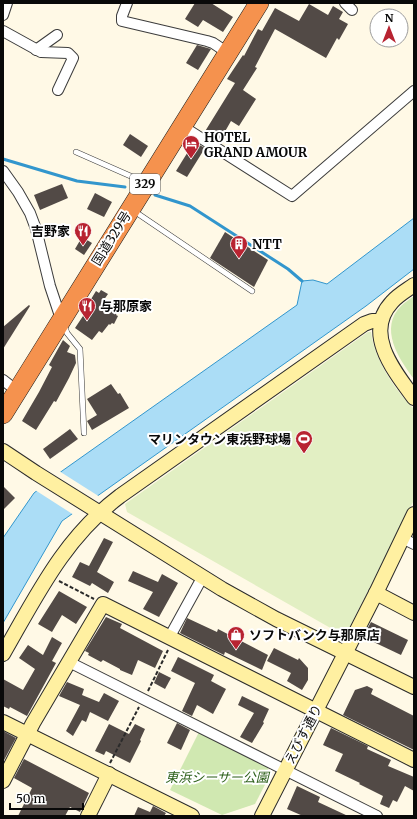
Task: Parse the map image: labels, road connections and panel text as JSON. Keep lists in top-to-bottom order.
{
  "streets": {
    "highway": ["329", "国道329号"],
    "street": ["えびす通り"]
  },
  "parks": ["東浜シーサー公園"],
  "places": {
    "hotel": ["HOTEL GRAND AMOUR"],
    "restaurant": ["吉野家", "与那原家"],
    "building": ["NTT"],
    "sports": ["マリンタウン東浜野球場"],
    "shop": ["ソフトバンク与那原店"]
  },
  "scale_bar": "50 m",
  "north": "top"
}
